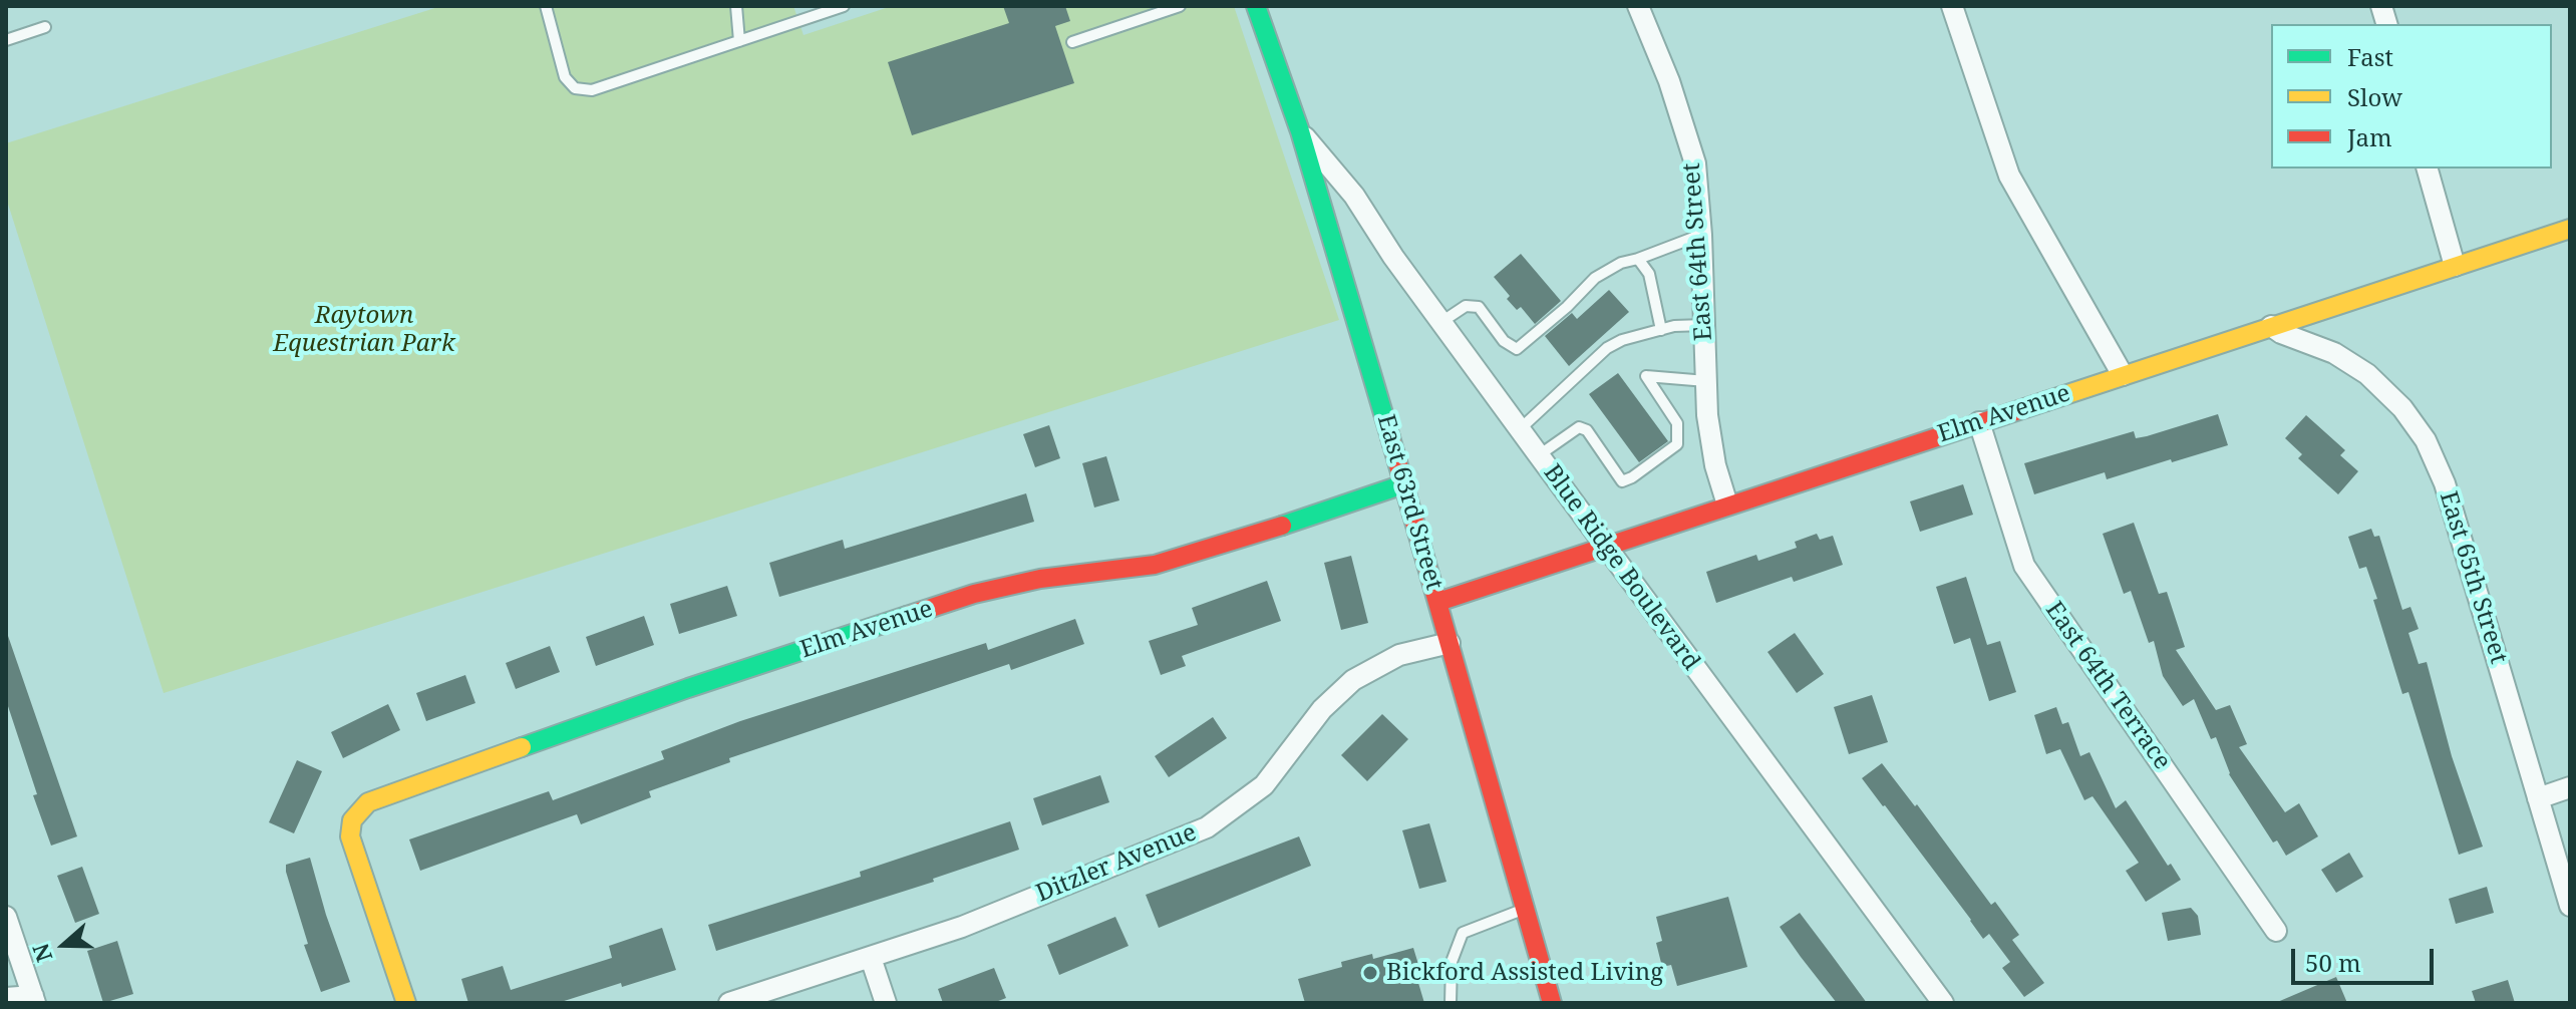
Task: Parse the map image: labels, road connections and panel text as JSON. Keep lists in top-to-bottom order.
{
  "streets": {
    "street": [
      "East 64th Street",
      "Elm Avenue",
      "East 63rd Street",
      "Blue Ridge Boulevard",
      "East 65th Street",
      "East 64th Terrace",
      "Ditzler Avenue"
    ]
  },
  "crossings": [
    ["East 64th Street", "Elm Avenue"],
    ["Elm Avenue", "East 63rd Street"],
    ["Elm Avenue", "Blue Ridge Boulevard"],
    ["Elm Avenue", "East 65th Street"],
    ["Elm Avenue", "East 64th Terrace"],
    ["East 63rd Street", "Blue Ridge Boulevard"],
    ["East 63rd Street", "Ditzler Avenue"]
  ],
  "parks": ["Raytown Equestrian Park"],
  "places": ["Bickford Assisted Living"],
  "legend": ["Fast", "Slow", "Jam"],
  "scale_bar": "50 m",
  "north": "left"
}
